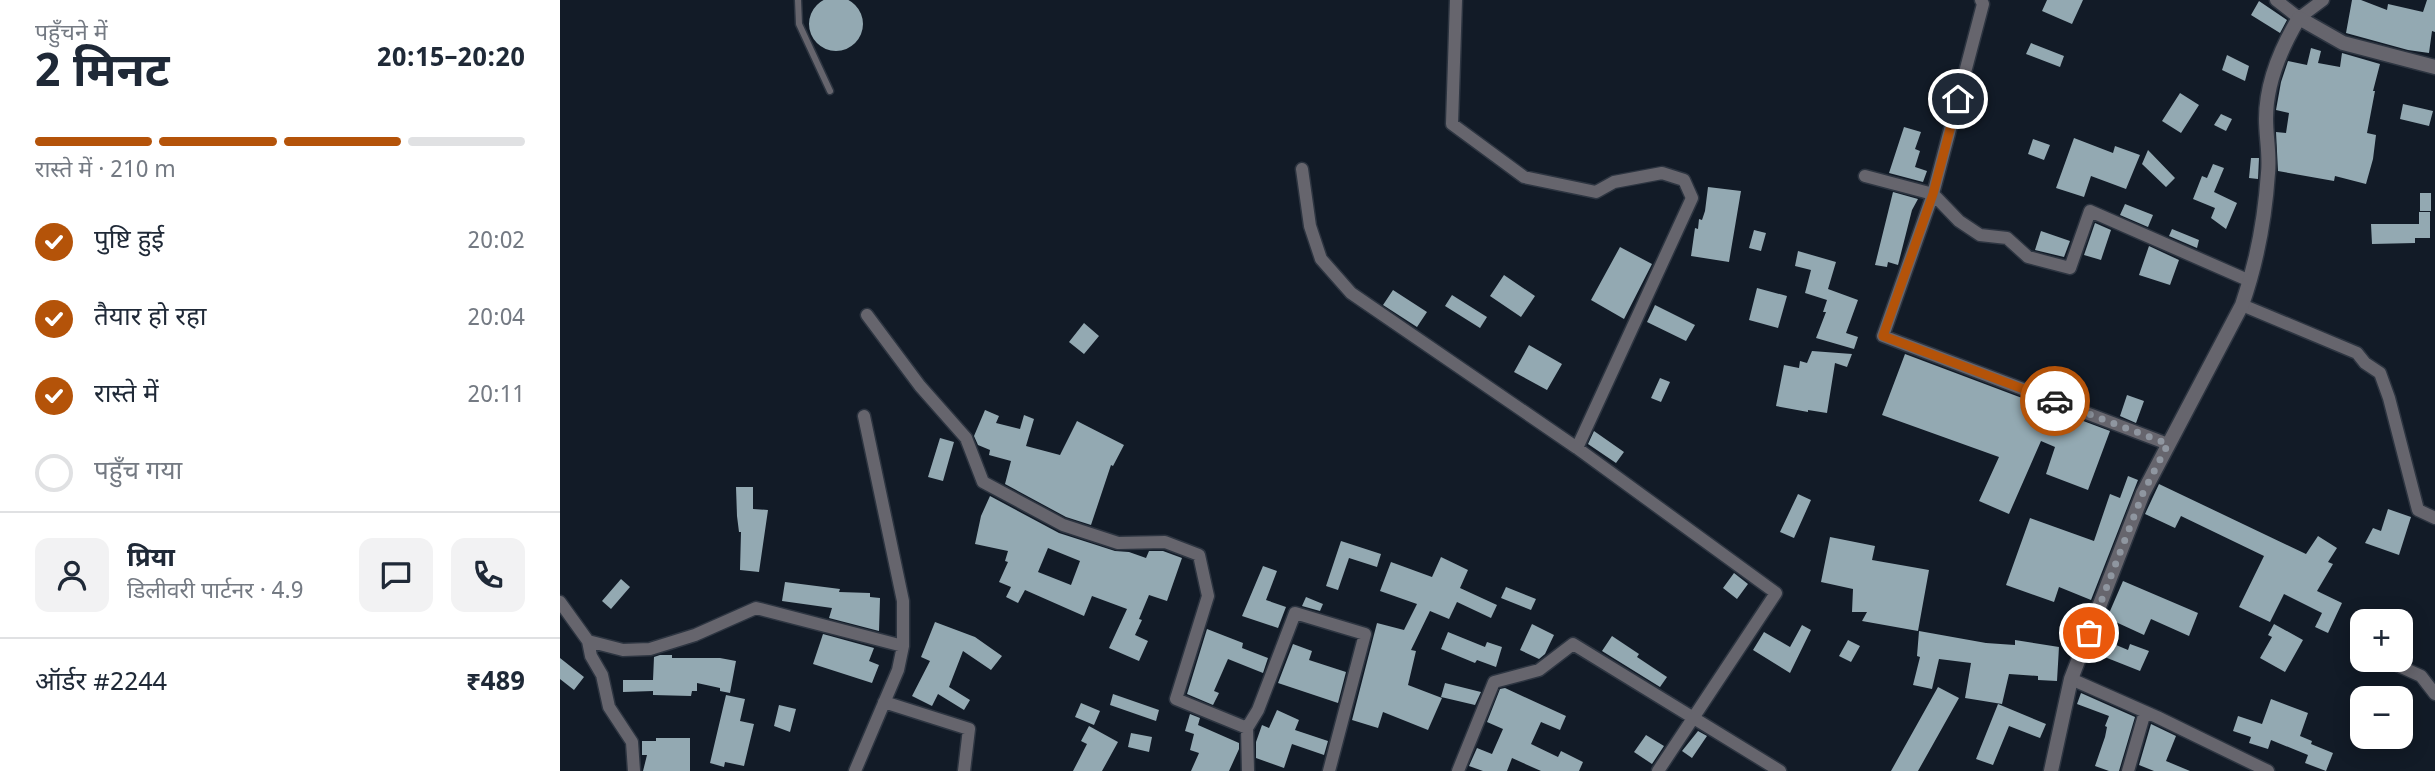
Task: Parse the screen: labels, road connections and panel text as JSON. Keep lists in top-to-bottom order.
{
  "page": {
    "heading": ["2 मिनट", "पहुँचने में", "20:15–20:20"],
    "panel": [
      "प्रिया",
      "डिलीवरी पार्टनर · 4.9",
      "ऑर्डर #2244",
      "₹489"
    ],
    "bar": "रास्ते में · 210 m",
    "list": [
      ["पुष्टि हुई", "20:02"],
      ["तैयार हो रहा", "20:04"],
      ["रास्ते में", "20:11"],
      "पहुँच गया"
    ],
    "map_buttons": ["+", "−"]
  }
}
